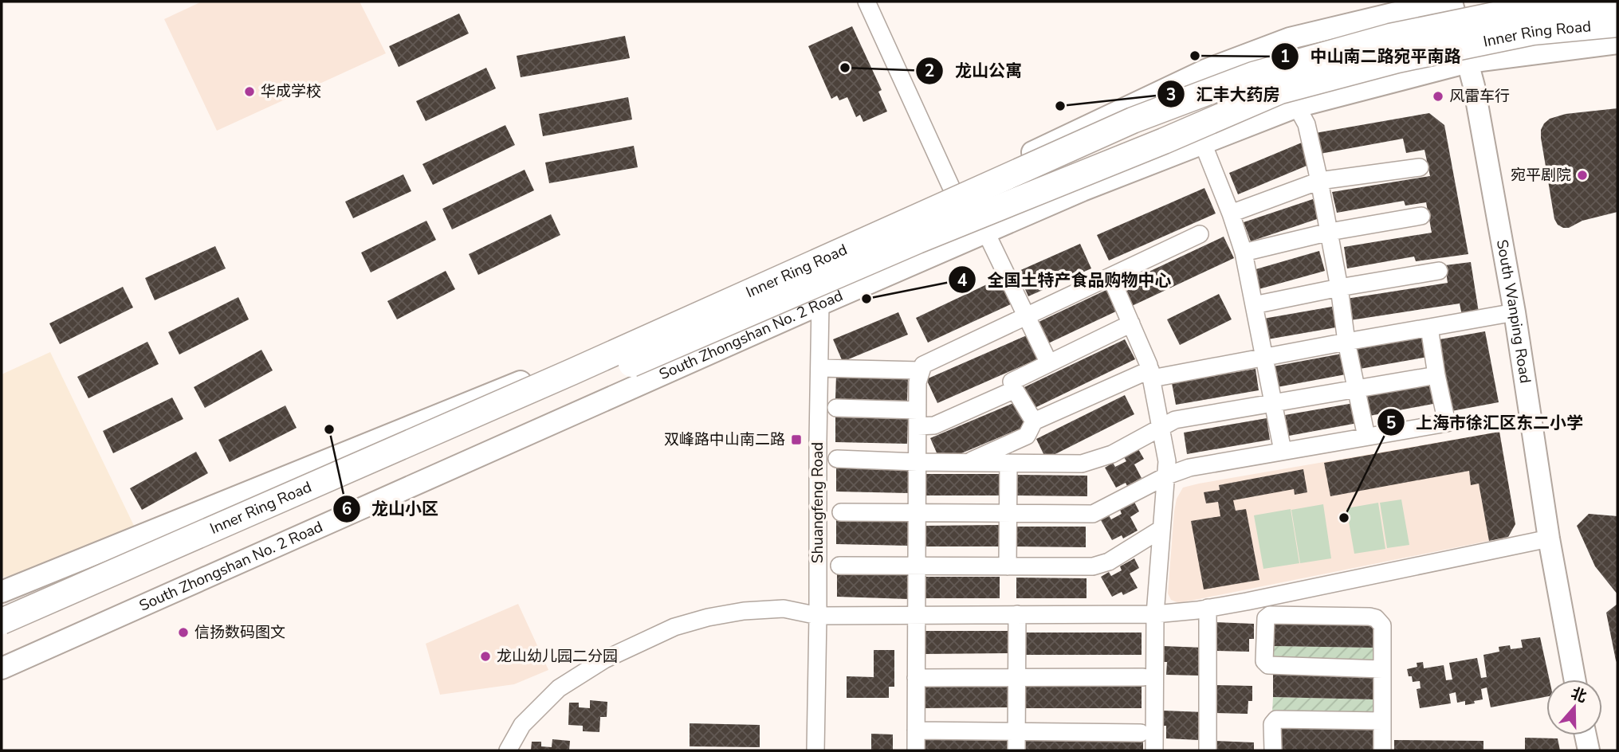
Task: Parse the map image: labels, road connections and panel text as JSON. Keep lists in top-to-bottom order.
{
  "streets": {
    "highway": ["Inner Ring Road"],
    "main road": ["South Wanping Road", "South Zhongshan No. 2 Road"],
    "street": ["Shuangfeng Road"]
  },
  "crossings": [
    ["South Wanping Road", "South Zhongshan No. 2 Road"],
    ["South Zhongshan No. 2 Road", "Shuangfeng Road"]
  ],
  "places": {
    "other": [
      "中山南二路宛平南路",
      "龙山公寓",
      "华成学校",
      "风雷车行",
      "汇丰大药房",
      "宛平剧院",
      "全国土特产食品购物中心",
      "龙山小区",
      "上海市徐汇区东二小学",
      "信扬数码图文",
      "龙山幼儿园二分园"
    ],
    "transit": ["双峰路中山南二路"]
  },
  "north": "top"
}
